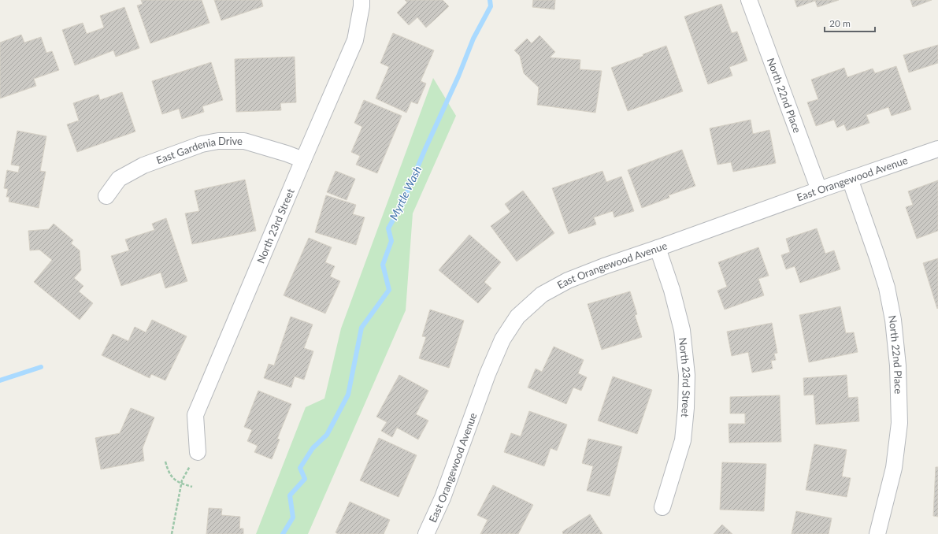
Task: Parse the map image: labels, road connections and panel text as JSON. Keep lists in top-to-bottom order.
{
  "streets": {
    "street": [
      "North 22nd Place",
      "East Gardenia Drive",
      "East Orangewood Avenue",
      "North 23rd Street"
    ]
  },
  "crossings": [
    ["North 22nd Place", "East Orangewood Avenue"],
    ["East Gardenia Drive", "North 23rd Street"],
    ["East Orangewood Avenue", "North 23rd Street"]
  ],
  "water": ["Myrtle Wash"],
  "scale_bar": "20 m"
}
